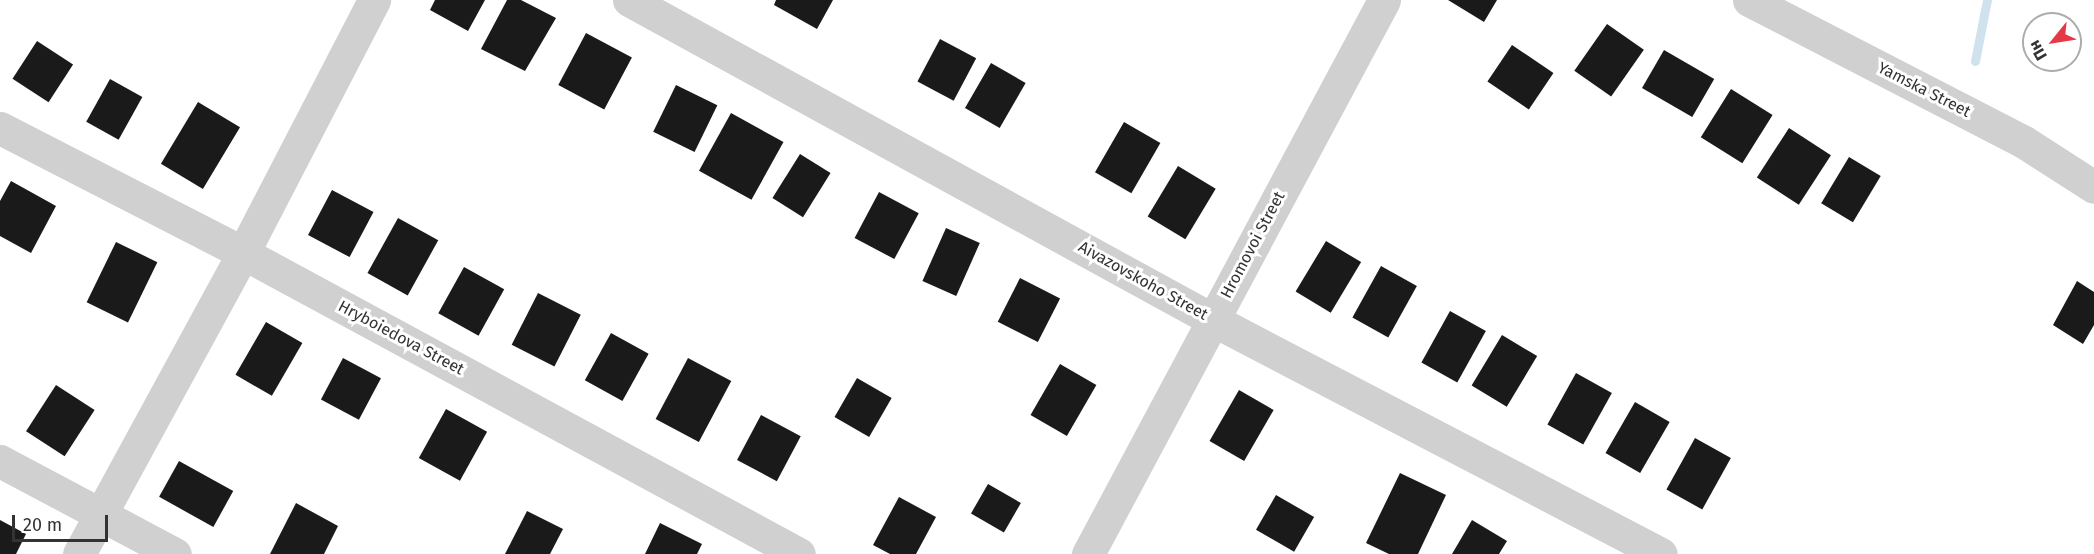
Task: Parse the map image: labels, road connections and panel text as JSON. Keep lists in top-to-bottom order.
{
  "streets": {
    "street": [
      "Yamska Street",
      "Hromovoi Street",
      "Aivazovskoho Street",
      "Hryboiedova Street"
    ]
  },
  "crossings": [
    ["Hromovoi Street", "Aivazovskoho Street"]
  ],
  "scale_bar": "20 m",
  "north": "bottom left"
}
